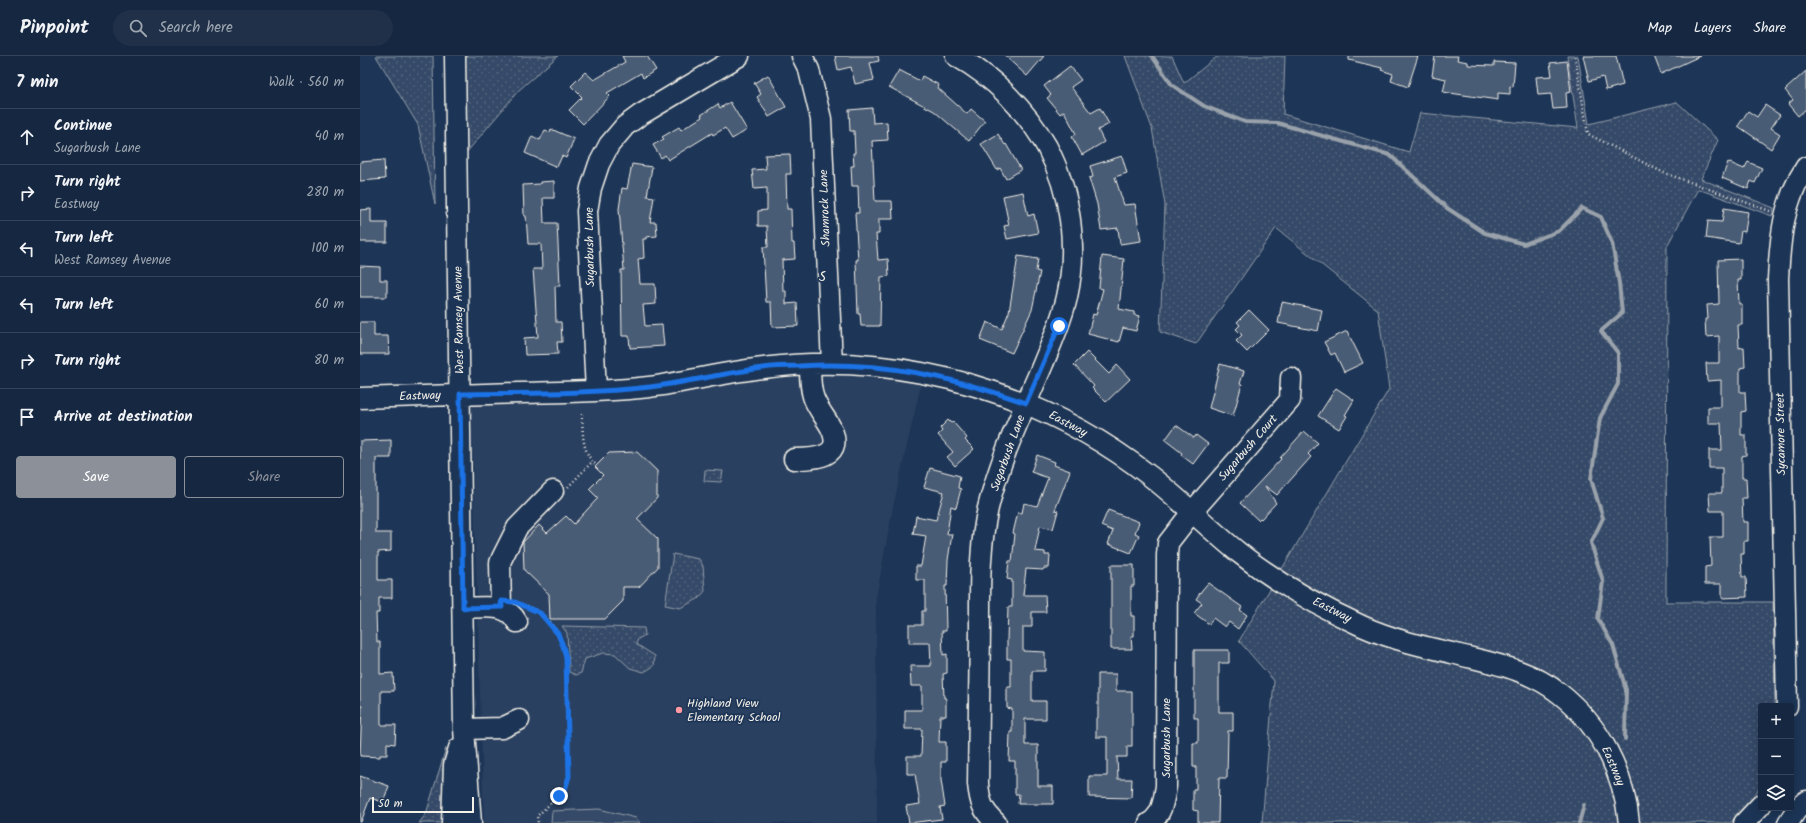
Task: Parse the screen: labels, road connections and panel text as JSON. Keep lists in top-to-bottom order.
{
  "streets": {
    "street": [
      "Shamrock Lane",
      "Sugarbush Lane",
      "West Ramsey Avenue",
      "Eastway",
      "Sycamore Street",
      "Sugarbush Court"
    ]
  },
  "crossings": [
    ["Shamrock Lane", "Eastway"],
    ["Sugarbush Lane", "Eastway"],
    ["Sugarbush Lane", "Sugarbush Court"],
    ["West Ramsey Avenue", "Eastway"],
    ["Eastway", "Sugarbush Court"]
  ],
  "districts": ["S"],
  "places": ["Highland View Elementary School"],
  "scale_bar": "50 m",
  "page": {
    "header": "Pinpoint",
    "search": "Search here",
    "nav": ["Map", "Layers", "Share"],
    "heading": ["7 min", "Walk · 560 m"],
    "list": [
      ["Continue", "Sugarbush Lane", "40 m"],
      ["Turn right", "Eastway", "280 m"],
      ["Turn left", "West Ramsey Avenue", "100 m"],
      ["Turn left", "60 m"],
      ["Turn right", "80 m"],
      "Arrive at destination"
    ],
    "buttons": ["Save", "Share"],
    "map_buttons": ["+", "−"],
    "scale": "50 m"
  }
}
